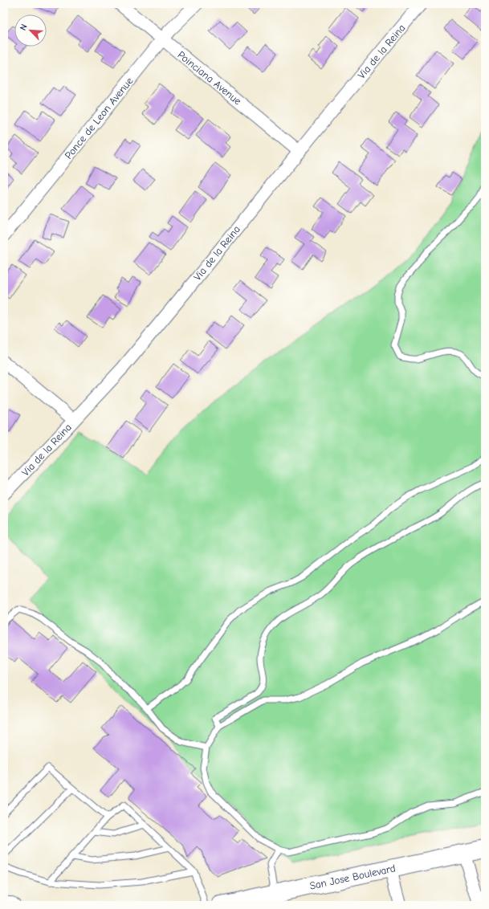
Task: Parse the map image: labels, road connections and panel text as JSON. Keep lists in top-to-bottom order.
{
  "streets": {
    "main road": ["San Jose Boulevard"],
    "street": ["Via de la Reina", "Poinciana Avenue", "Ponce de Leon Avenue"]
  },
  "crossings": [
    ["Via de la Reina", "Poinciana Avenue"],
    ["Poinciana Avenue", "Ponce de Leon Avenue"]
  ],
  "north": "top left"
}
